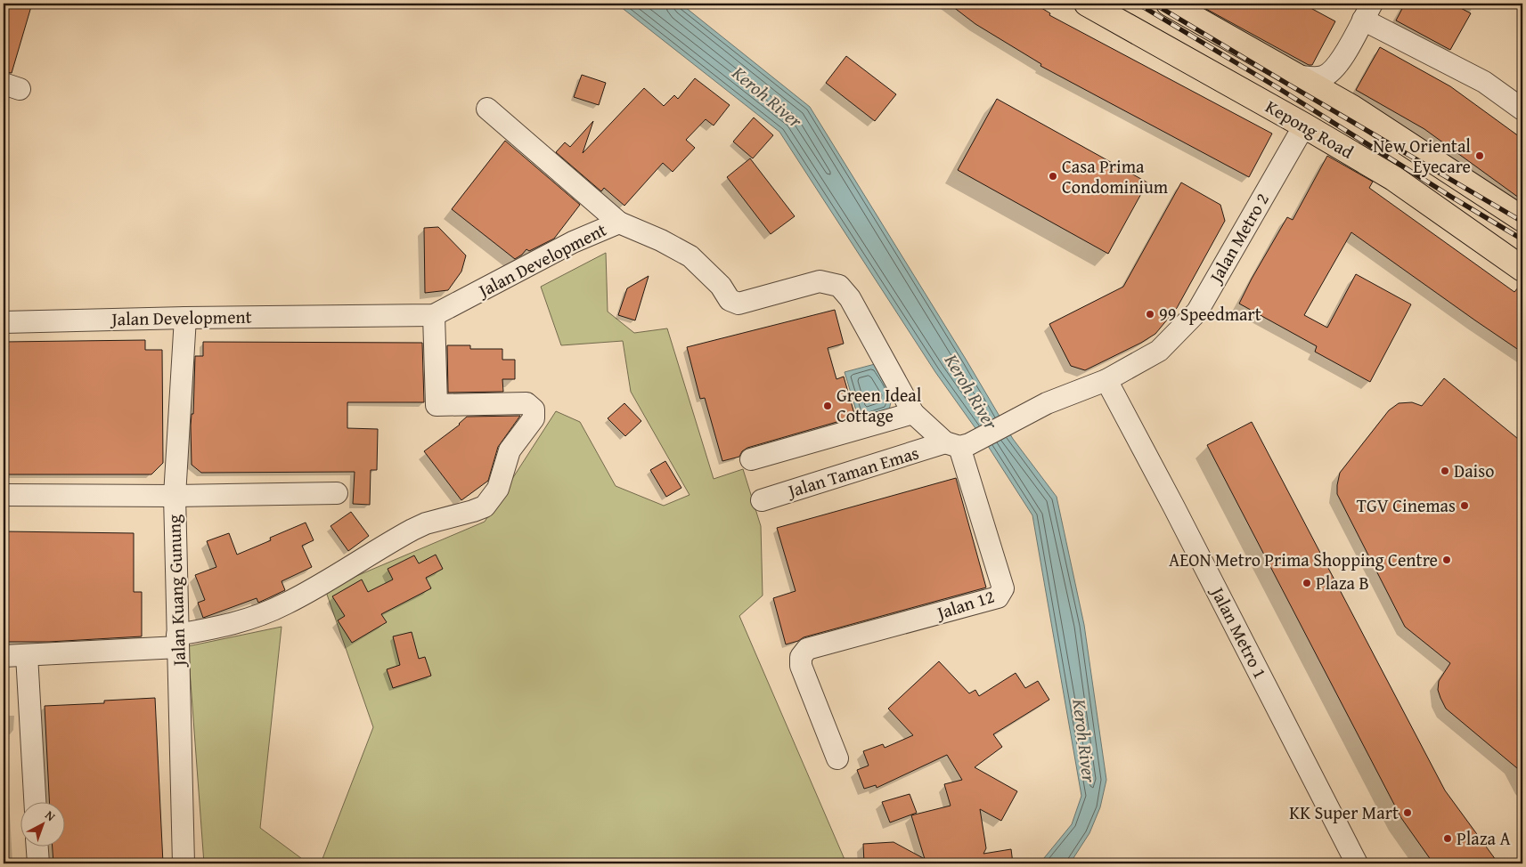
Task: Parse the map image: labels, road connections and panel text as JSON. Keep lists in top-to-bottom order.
{
  "streets": {
    "main road": ["Kepong Road"],
    "street": [
      "Jalan Metro 2",
      "Jalan Development",
      "Jalan Taman Emas",
      "Jalan Kuang Gunung",
      "Jalan 12",
      "Jalan Metro 1"
    ]
  },
  "crossings": [
    ["Kepong Road", "Jalan Metro 2"],
    ["Jalan Metro 2", "Jalan Taman Emas"],
    ["Jalan Metro 2", "Jalan Metro 1"],
    ["Jalan Development", "Jalan Taman Emas"],
    ["Jalan Development", "Jalan Kuang Gunung"],
    ["Jalan Development", "Jalan 12"],
    ["Jalan Taman Emas", "Jalan 12"]
  ],
  "water": ["Keroh River"],
  "places": [
    "New Oriental Eyecare",
    "Casa Prima Condominium",
    "99 Speedmart",
    "Green Ideal Cottage",
    "Daiso",
    "TGV Cinemas",
    "AEON Metro Prima Shopping Centre",
    "Plaza B",
    "KK Super Mart",
    "Plaza A"
  ],
  "north": "top right"
}
